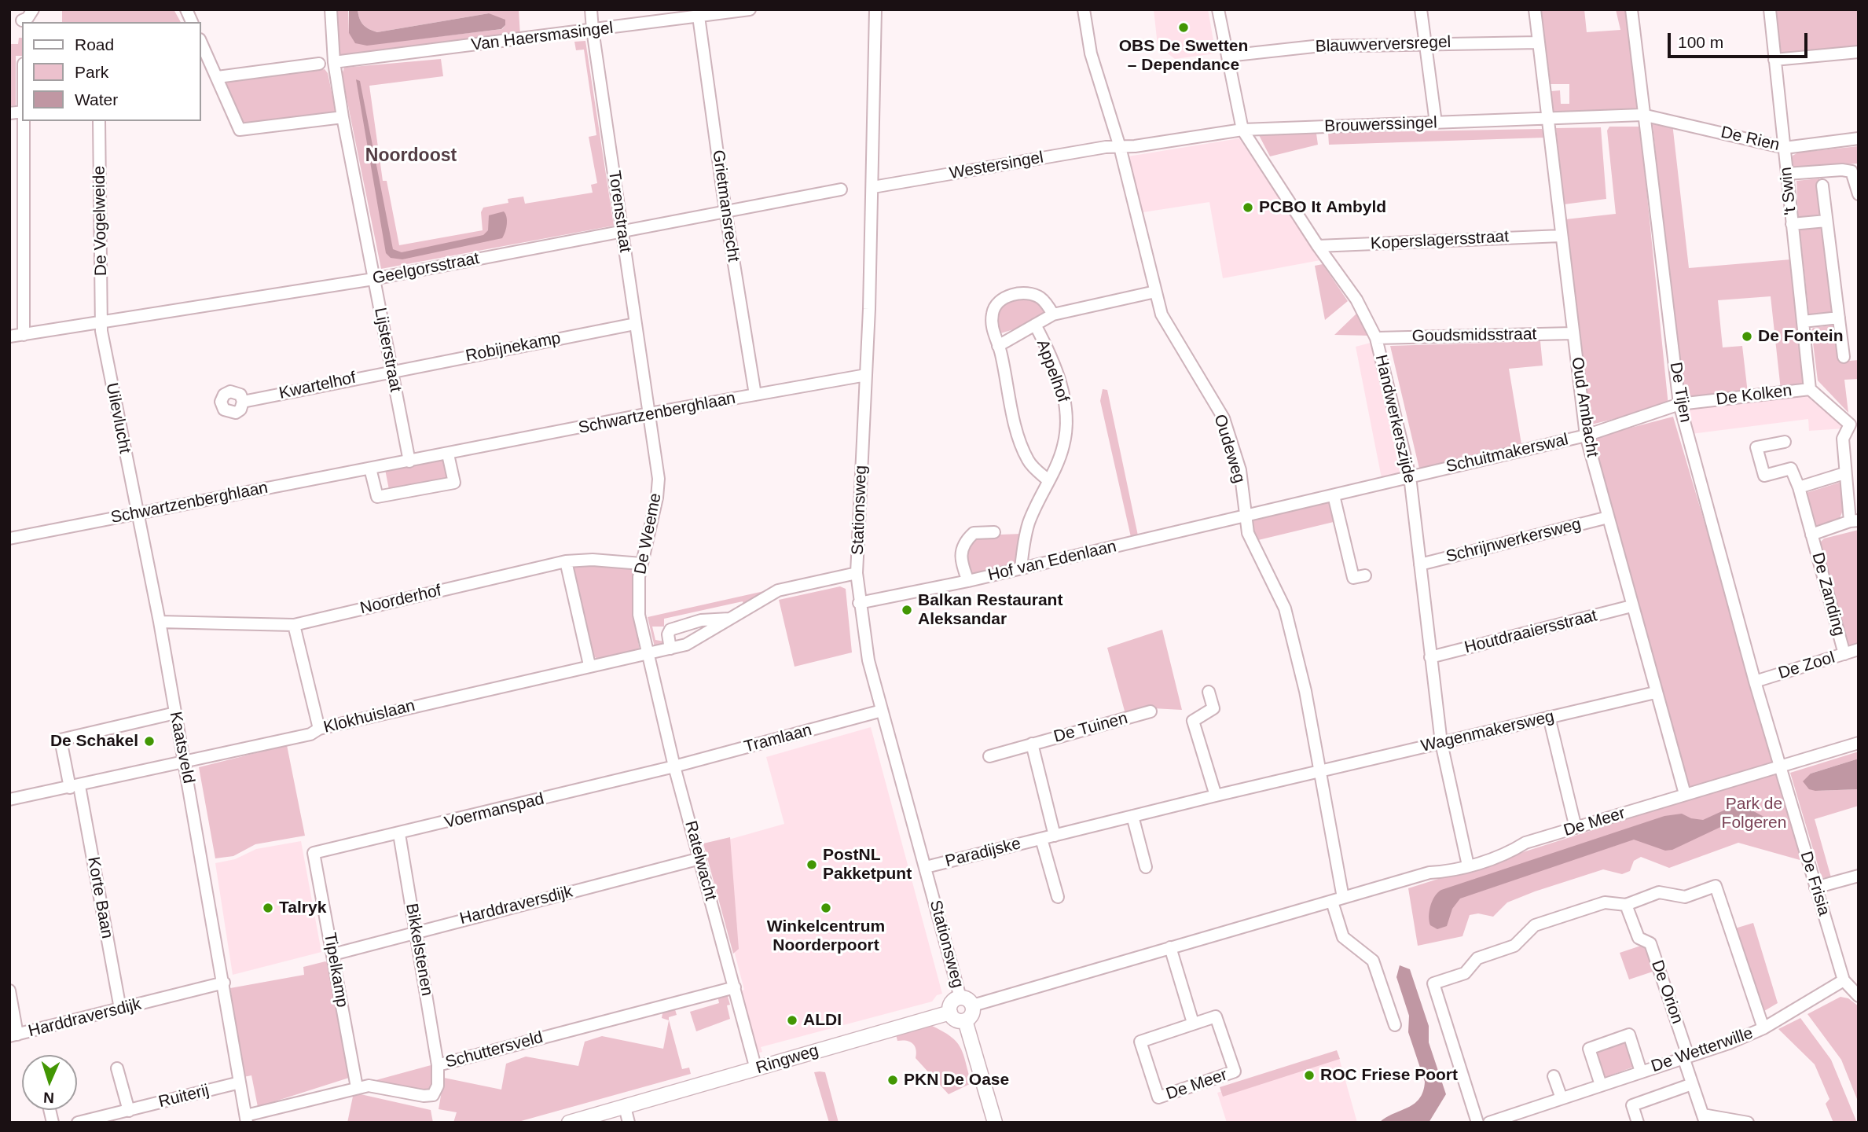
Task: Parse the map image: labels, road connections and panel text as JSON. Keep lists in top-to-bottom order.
{
  "streets": {
    "main road": ["Ringweg"],
    "street": [
      "Van Haersmasingel",
      "Blauwverversregel",
      "Brouwerssingel",
      "De Rien",
      "Westersingel",
      "'t Swin",
      "Grietmansrecht",
      "Torenstraat",
      "De Vogelweide",
      "Koperslagersstraat",
      "Geelgorsstraat",
      "Goudsmidsstraat",
      "Robijnekamp",
      "Lijsterstraat",
      "Appelhof",
      "Kwartelhof",
      "De Tijen",
      "De Kolken",
      "Oud Ambacht",
      "Schwartzenberghlaan",
      "Uilevlucht",
      "Handwerkerszijde",
      "Oudeweg",
      "Schuitmakerswal",
      "Stationsweg",
      "De Weeme",
      "Schrijnwerkersweg",
      "Hof van Edenlaan",
      "De Zanding",
      "Noorderhof",
      "Houtdraaiersstraat",
      "De Zool",
      "Klokhuislaan",
      "De Tuinen",
      "Wagenmakersweg",
      "Tramlaan",
      "Kaatsveld",
      "Voermanspad",
      "De Meer",
      "Paradijske",
      "Ratelwacht",
      "De Frisia",
      "Korte Baan",
      "Harddraversdijk",
      "Bikkelstenen",
      "Tipelkamp",
      "De Orion",
      "Schuttersveld",
      "De Wetterwille",
      "Ruiterij"
    ]
  },
  "crossings": [
    ["Van Haersmasingel", "Grietmansrecht"],
    ["Van Haersmasingel", "Torenstraat"],
    ["Van Haersmasingel", "Lijsterstraat"],
    ["Blauwverversregel", "Oud Ambacht"],
    ["Blauwverversregel", "Handwerkerszijde"],
    ["Brouwerssingel", "De Rien"],
    ["Brouwerssingel", "Westersingel"],
    ["Brouwerssingel", "De Tijen"],
    ["Brouwerssingel", "Oud Ambacht"],
    ["Brouwerssingel", "Handwerkerszijde"],
    ["Brouwerssingel", "Oudeweg"],
    ["De Rien", "'t Swin"],
    ["De Rien", "De Tijen"],
    ["Westersingel", "Oudeweg"],
    ["Westersingel", "Stationsweg"],
    ["'t Swin", "De Kolken"],
    ["Grietmansrecht", "Geelgorsstraat"],
    ["Grietmansrecht", "Schwartzenberghlaan"],
    ["Torenstraat", "Geelgorsstraat"],
    ["Torenstraat", "Robijnekamp"],
    ["Torenstraat", "Schwartzenberghlaan"],
    ["Torenstraat", "De Weeme"],
    ["De Vogelweide", "Geelgorsstraat"],
    ["De Vogelweide", "Uilevlucht"],
    ["Koperslagersstraat", "Oud Ambacht"],
    ["Koperslagersstraat", "Handwerkerszijde"],
    ["Geelgorsstraat", "Lijsterstraat"],
    ["Geelgorsstraat", "Uilevlucht"],
    ["Goudsmidsstraat", "Oud Ambacht"],
    ["Goudsmidsstraat", "Handwerkerszijde"],
    ["Robijnekamp", "Lijsterstraat"],
    ["Robijnekamp", "Kwartelhof"],
    ["Lijsterstraat", "Kwartelhof"],
    ["Lijsterstraat", "Schwartzenberghlaan"],
    ["Appelhof", "Oudeweg"],
    ["Appelhof", "Hof van Edenlaan"],
    ["De Tijen", "De Kolken"],
    ["De Tijen", "Schuitmakerswal"],
    ["De Tijen", "De Zool"],
    ["De Tijen", "De Meer"],
    ["De Tijen", "De Frisia"],
    ["De Kolken", "Schuitmakerswal"],
    ["De Kolken", "De Zanding"],
    ["Oud Ambacht", "Schuitmakerswal"],
    ["Oud Ambacht", "Schrijnwerkersweg"],
    ["Oud Ambacht", "Houtdraaiersstraat"],
    ["Oud Ambacht", "Wagenmakersweg"],
    ["Oud Ambacht", "De Meer"],
    ["Schwartzenberghlaan", "Uilevlucht"],
    ["Schwartzenberghlaan", "Stationsweg"],
    ["Schwartzenberghlaan", "De Weeme"],
    ["Schwartzenberghlaan", "Kaatsveld"],
    ["Uilevlucht", "Kaatsveld"],
    ["Handwerkerszijde", "Schuitmakerswal"],
    ["Handwerkerszijde", "Schrijnwerkersweg"],
    ["Handwerkerszijde", "Houtdraaiersstraat"],
    ["Handwerkerszijde", "Wagenmakersweg"],
    ["Handwerkerszijde", "De Meer"],
    ["Oudeweg", "Schuitmakerswal"],
    ["Oudeweg", "Hof van Edenlaan"],
    ["Oudeweg", "Wagenmakersweg"],
    ["Oudeweg", "De Meer"],
    ["Oudeweg", "Paradijske"],
    ["Schuitmakerswal", "Hof van Edenlaan"],
    ["Stationsweg", "Hof van Edenlaan"],
    ["Stationsweg", "Klokhuislaan"],
    ["Stationsweg", "Tramlaan"],
    ["Stationsweg", "De Meer"],
    ["Stationsweg", "Paradijske"],
    ["Stationsweg", "Ringweg"],
    ["De Weeme", "Noorderhof"],
    ["De Weeme", "Klokhuislaan"],
    ["De Weeme", "Ratelwacht"],
    ["De Zanding", "De Zool"],
    ["Noorderhof", "Kaatsveld"],
    ["Klokhuislaan", "Kaatsveld"],
    ["Klokhuislaan", "Ratelwacht"],
    ["Klokhuislaan", "Korte Baan"],
    ["De Tuinen", "Paradijske"],
    ["Wagenmakersweg", "Paradijske"],
    ["Tramlaan", "Voermanspad"],
    ["Tramlaan", "Ratelwacht"],
    ["Kaatsveld", "Harddraversdijk"],
    ["Kaatsveld", "Schuttersveld"],
    ["Voermanspad", "Ratelwacht"],
    ["Voermanspad", "Bikkelstenen"],
    ["Voermanspad", "Tipelkamp"],
    ["De Meer", "De Frisia"],
    ["De Meer", "Ringweg"],
    ["Ratelwacht", "Harddraversdijk"],
    ["Ratelwacht", "Schuttersveld"],
    ["Ratelwacht", "Ringweg"],
    ["De Frisia", "De Wetterwille"],
    ["Korte Baan", "Harddraversdijk"],
    ["Harddraversdijk", "Bikkelstenen"],
    ["Harddraversdijk", "Tipelkamp"],
    ["Harddraversdijk", "Schuttersveld"],
    ["Bikkelstenen", "Schuttersveld"],
    ["Tipelkamp", "Schuttersveld"],
    ["De Orion", "De Wetterwille"],
    ["Schuttersveld", "Ruiterij"]
  ],
  "districts": ["Noordoost"],
  "parks": ["Park de Folgeren"],
  "places": [
    "OBS De Swetten – Dependance",
    "PCBO It Ambyld",
    "De Fontein",
    "Balkan Restaurant Aleksandar",
    "De Schakel",
    "PostNL Pakketpunt",
    "Talryk",
    "Winkelcentrum Noorderpoort",
    "ALDI",
    "ROC Friese Poort",
    "PKN De Oase"
  ],
  "legend": ["Road", "Park", "Water"],
  "scale_bar": "100 m",
  "north": "bottom"
}
